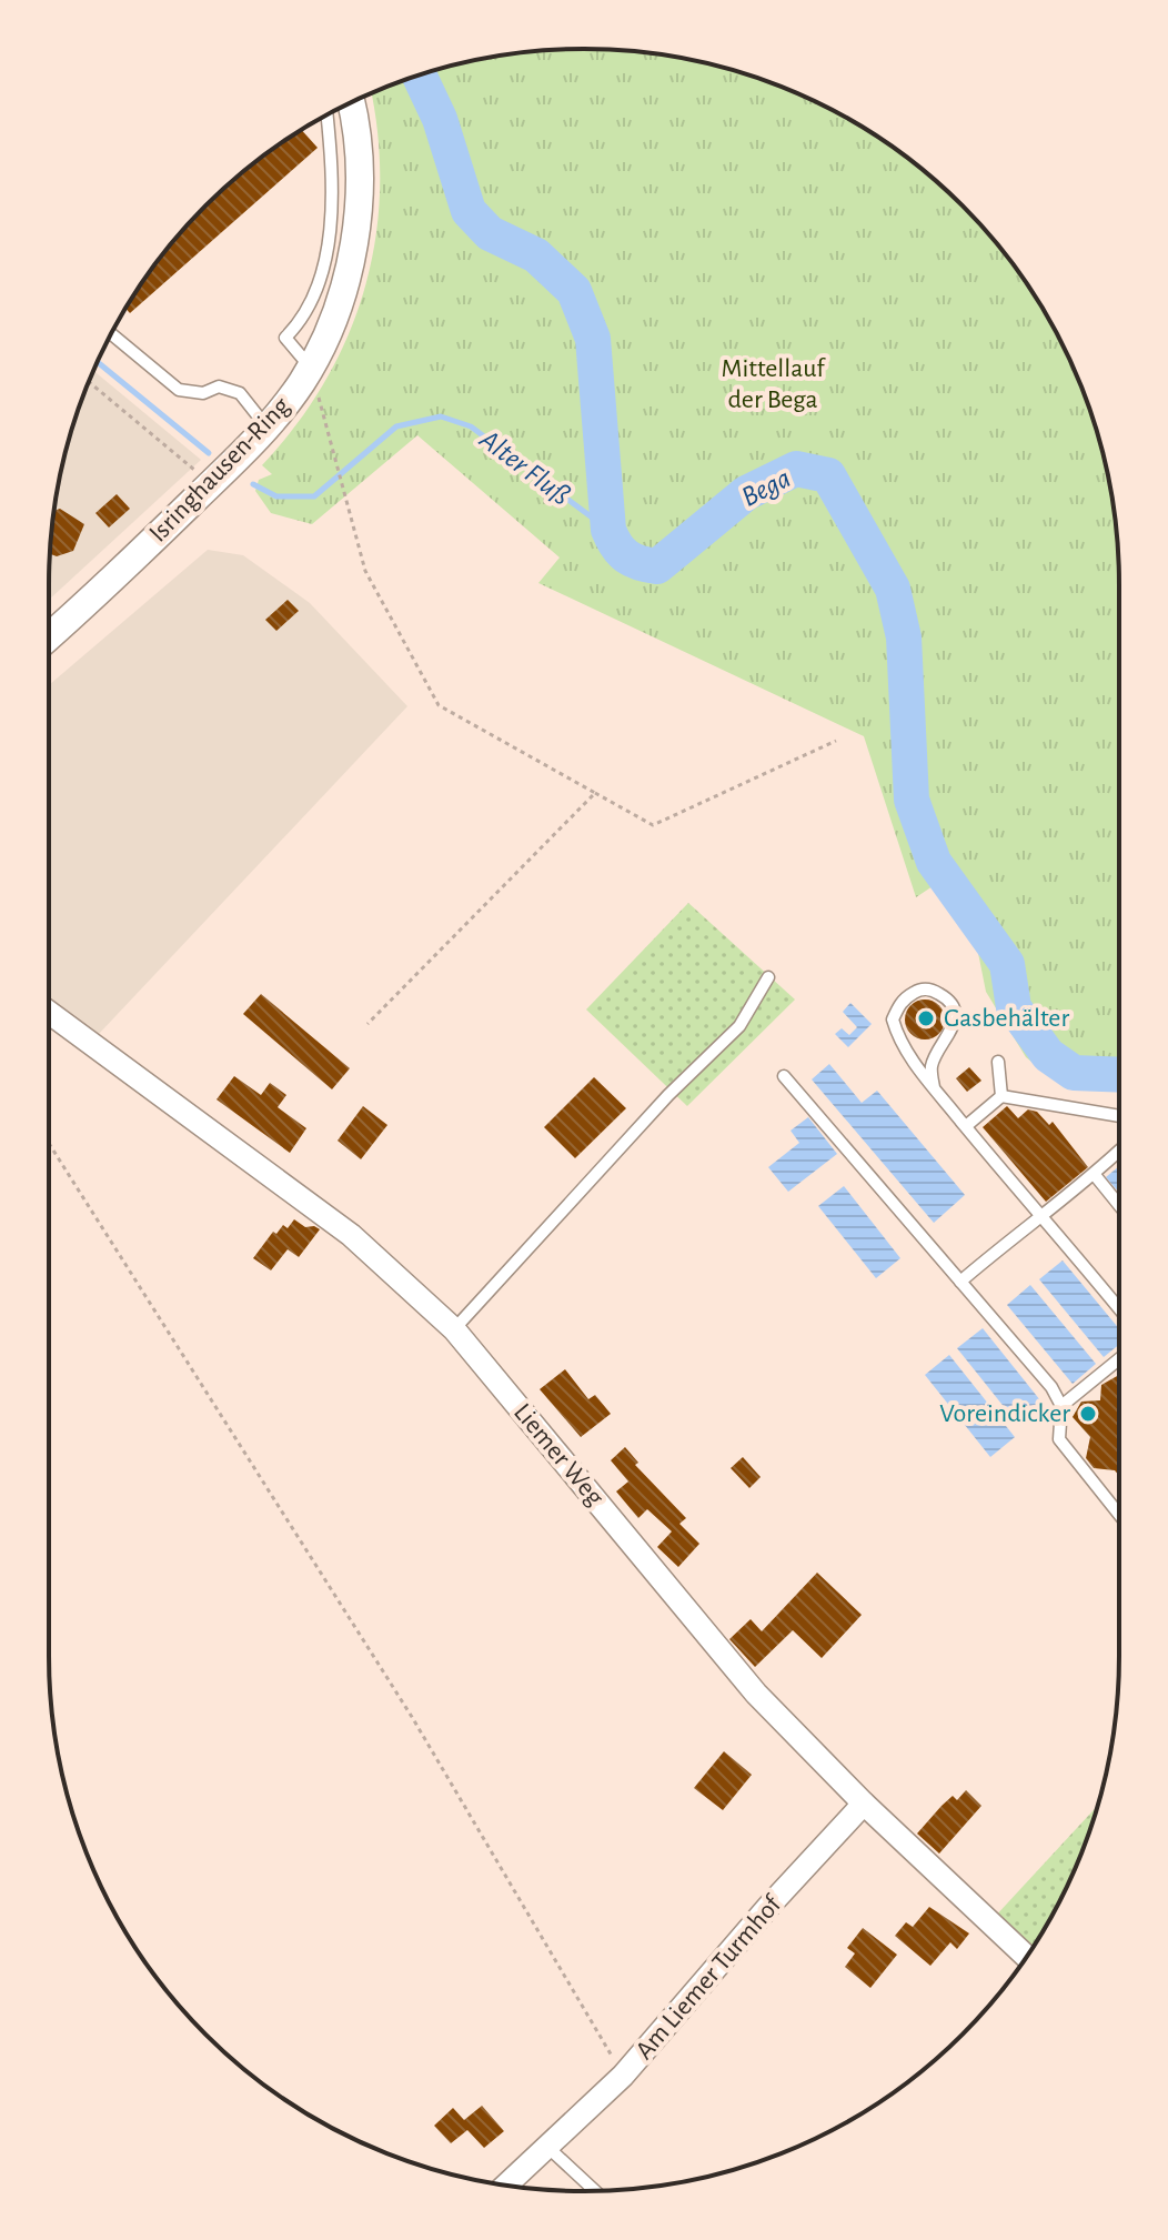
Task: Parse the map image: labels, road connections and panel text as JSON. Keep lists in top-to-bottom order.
{
  "streets": {
    "street": ["Isringhausen-Ring", "Liemer Weg", "Am Liemer Turmhof"]
  },
  "crossings": [
    ["Liemer Weg", "Am Liemer Turmhof"]
  ],
  "water": ["Alter Fluß", "Bega"],
  "parks": ["Mittellauf der Bega"],
  "places": ["Gasbehälter", "Voreindicker"]
}
